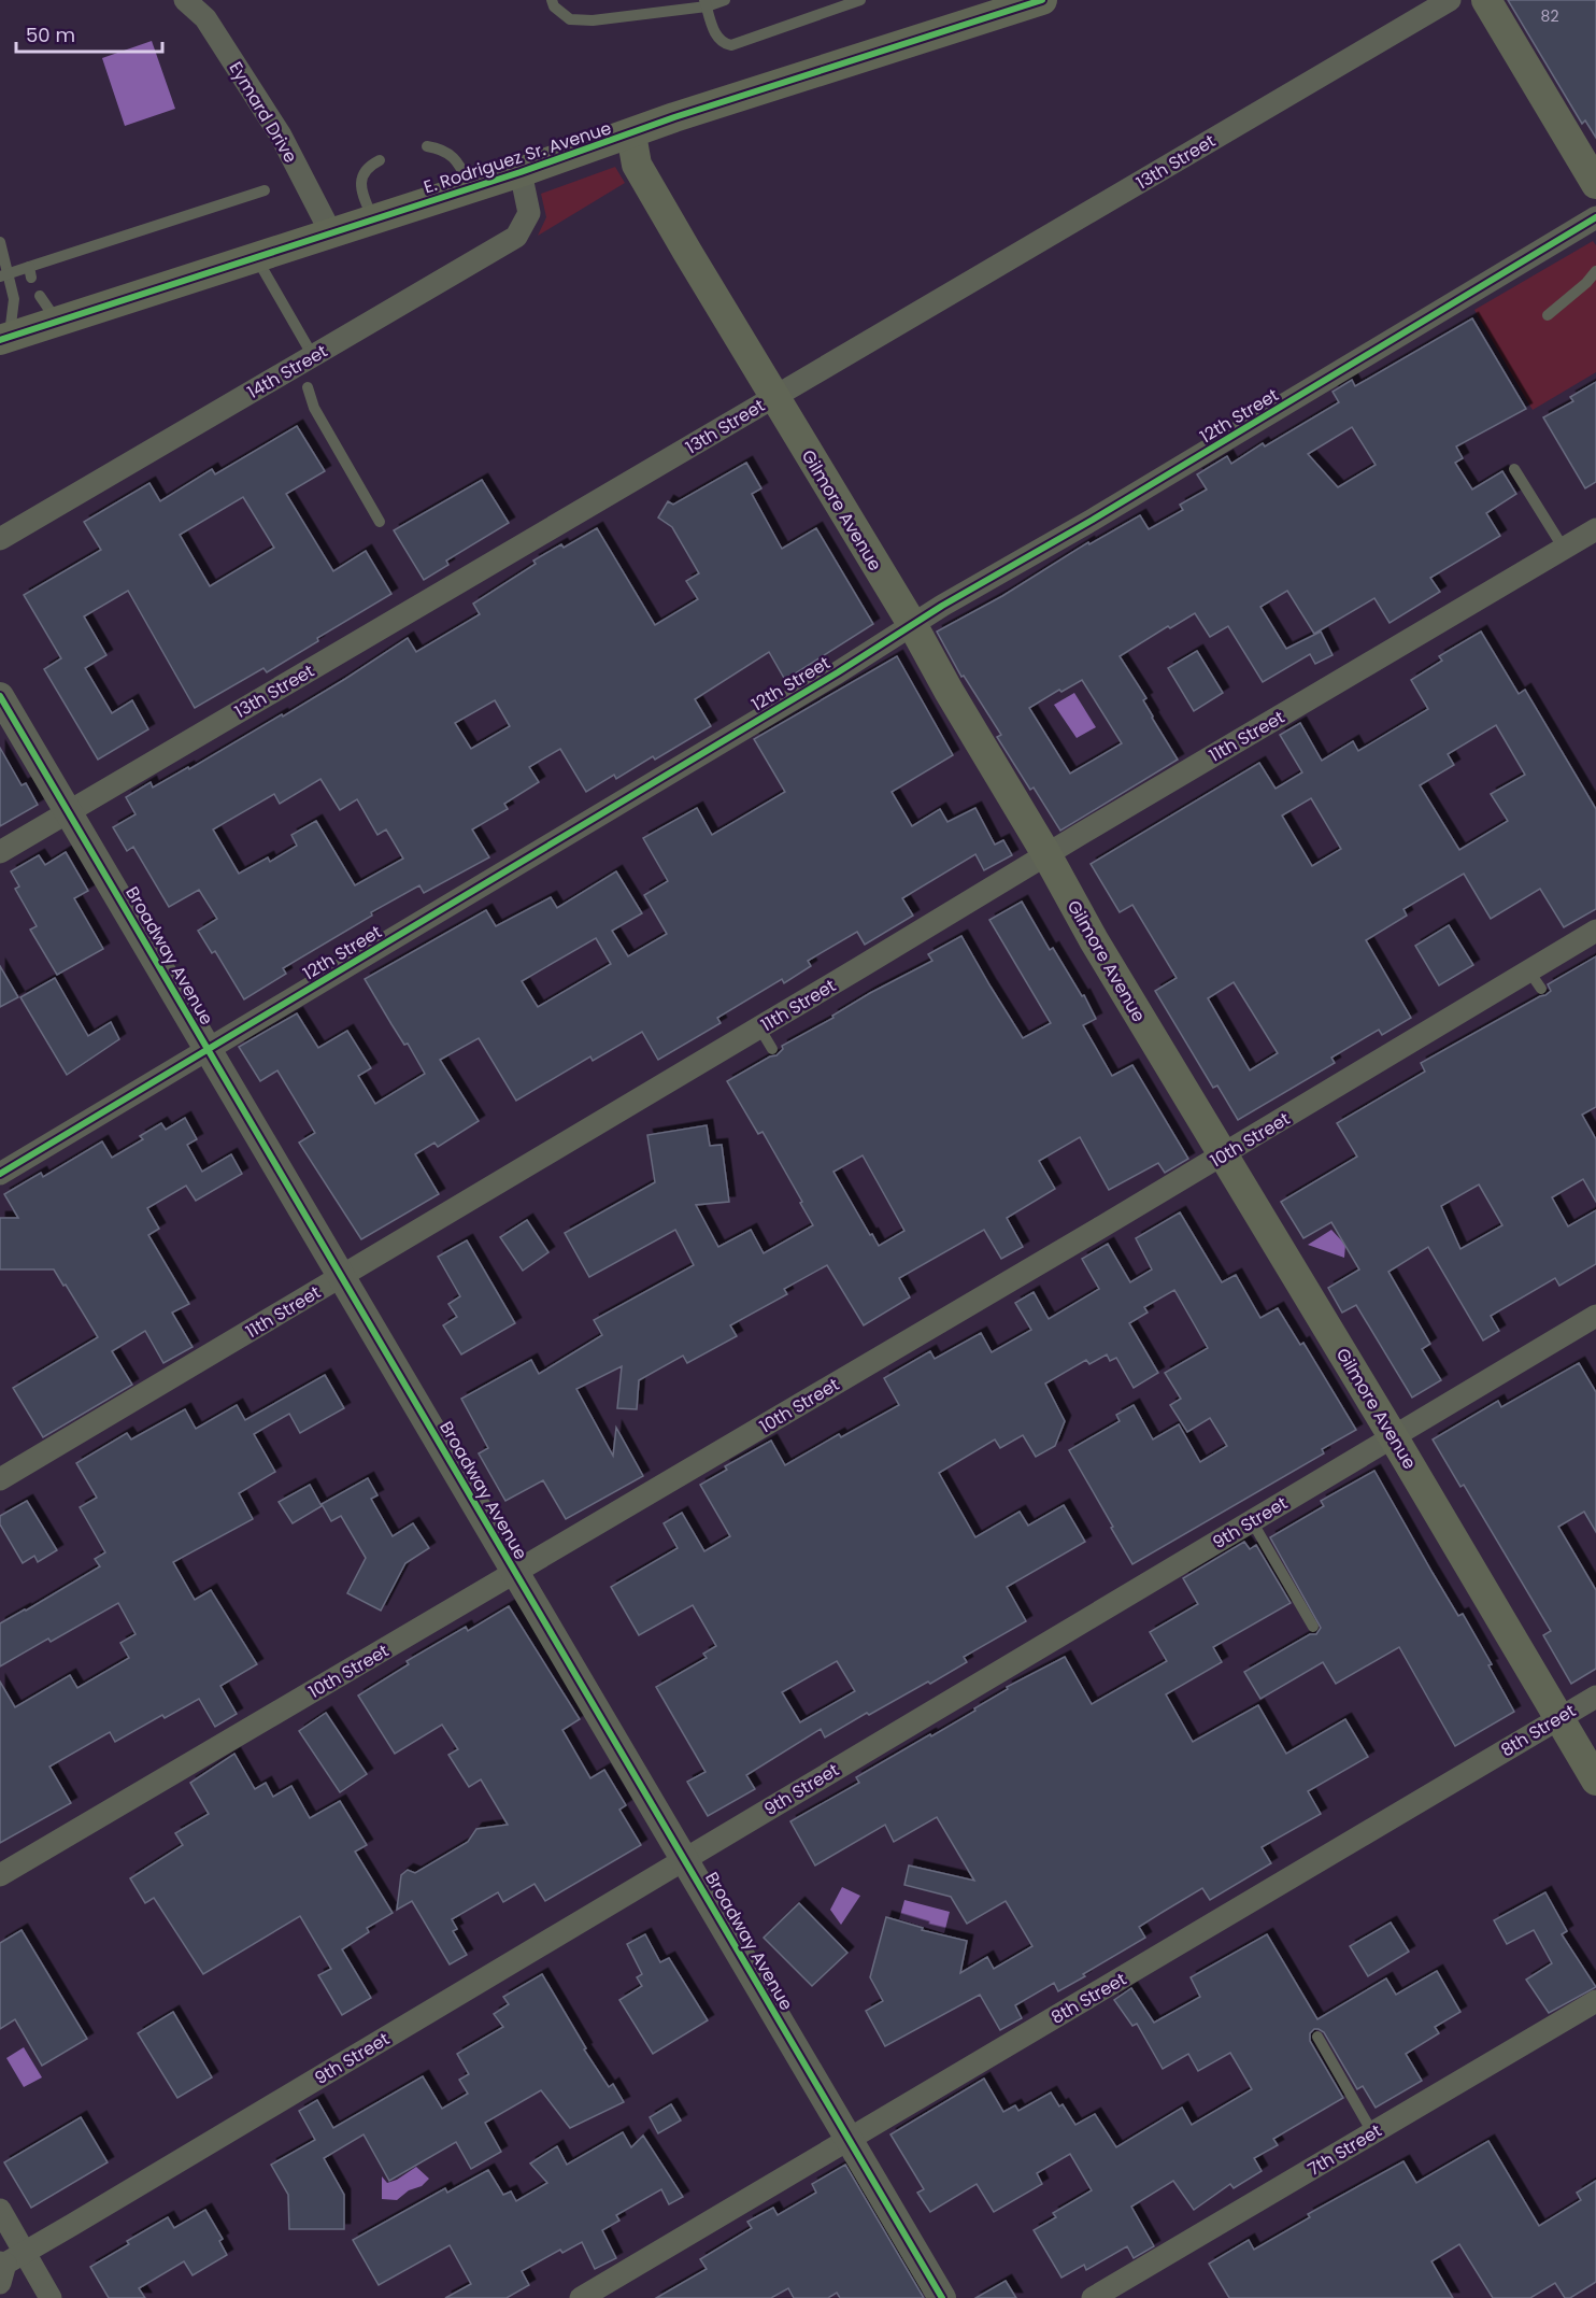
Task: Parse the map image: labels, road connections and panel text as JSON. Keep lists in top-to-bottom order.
{
  "streets": {
    "main road": ["E. Rodriguez Sr. Avenue", "Gilmore Avenue"],
    "street": [
      "Eymard Drive",
      "13th Street",
      "14th Street",
      "12th Street",
      "11th Street",
      "Broadway Avenue",
      "10th Street",
      "9th Street",
      "8th Street",
      "7th Street"
    ]
  },
  "crossings": [
    ["Eymard Drive", "E. Rodriguez Sr. Avenue"],
    ["E. Rodriguez Sr. Avenue", "14th Street"],
    ["E. Rodriguez Sr. Avenue", "Gilmore Avenue"],
    ["13th Street", "Gilmore Avenue"],
    ["13th Street", "Broadway Avenue"],
    ["12th Street", "Gilmore Avenue"],
    ["12th Street", "Broadway Avenue"],
    ["Gilmore Avenue", "11th Street"],
    ["Gilmore Avenue", "10th Street"],
    ["Gilmore Avenue", "9th Street"],
    ["Gilmore Avenue", "8th Street"],
    ["11th Street", "Broadway Avenue"],
    ["Broadway Avenue", "10th Street"],
    ["Broadway Avenue", "9th Street"],
    ["Broadway Avenue", "8th Street"]
  ],
  "house_numbers": ["82"],
  "scale_bar": "50 m"
}
